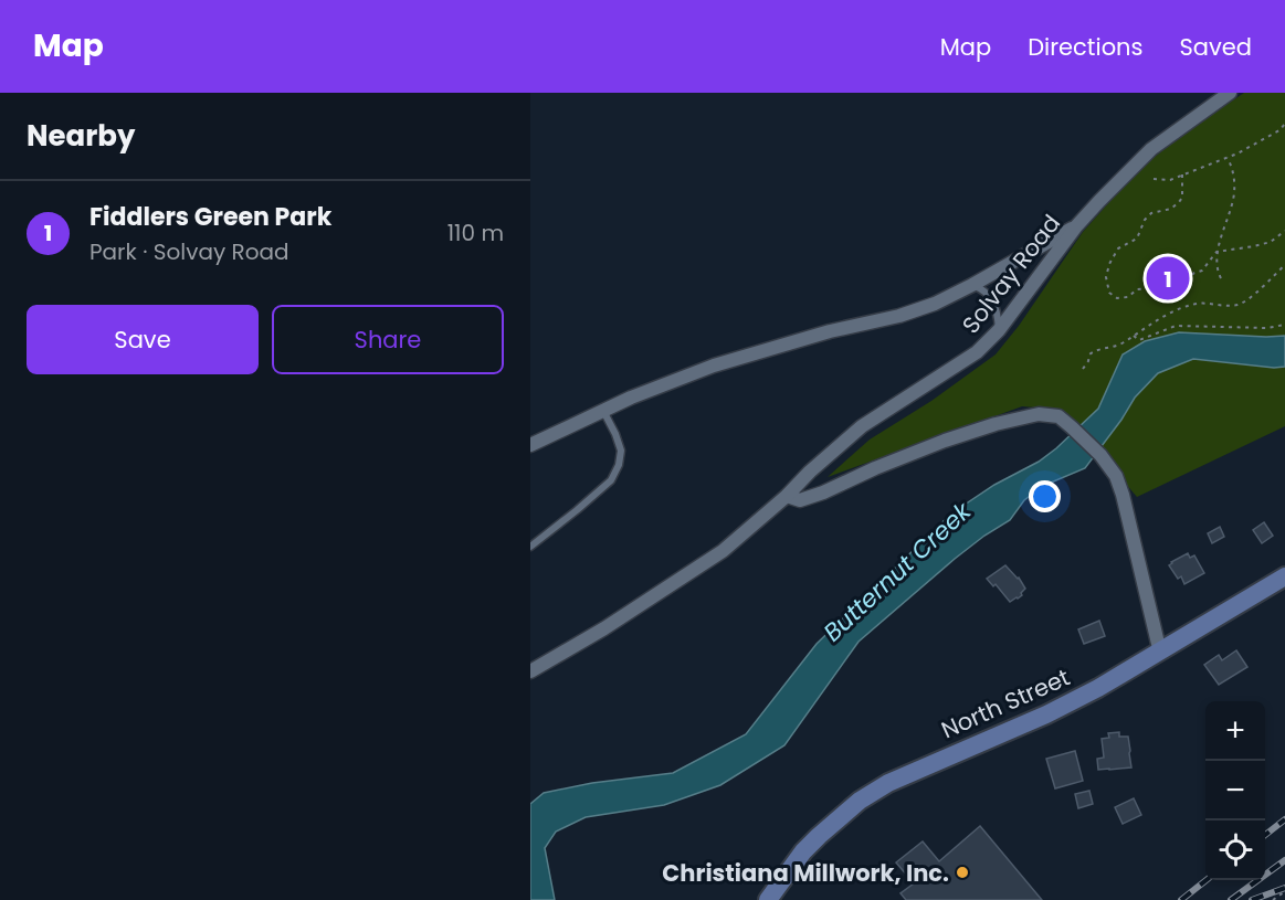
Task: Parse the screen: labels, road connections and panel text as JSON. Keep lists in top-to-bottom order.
{
  "streets": {
    "street": ["Solvay Road", "North Street"]
  },
  "water": ["Butternut Creek"],
  "places": ["Christiana Millwork, Inc."],
  "page": {
    "header": "Map",
    "nav": ["Map", "Directions", "Saved"],
    "heading": "Nearby",
    "list": [
      {
        "mark": "1",
        "name": "Fiddlers Green Park",
        "note": "Park · Solvay Road",
        "value": "110 m"
      }
    ],
    "pins": "1",
    "buttons": ["Save", "Share"],
    "map_buttons": ["+", "−"]
  }
}
